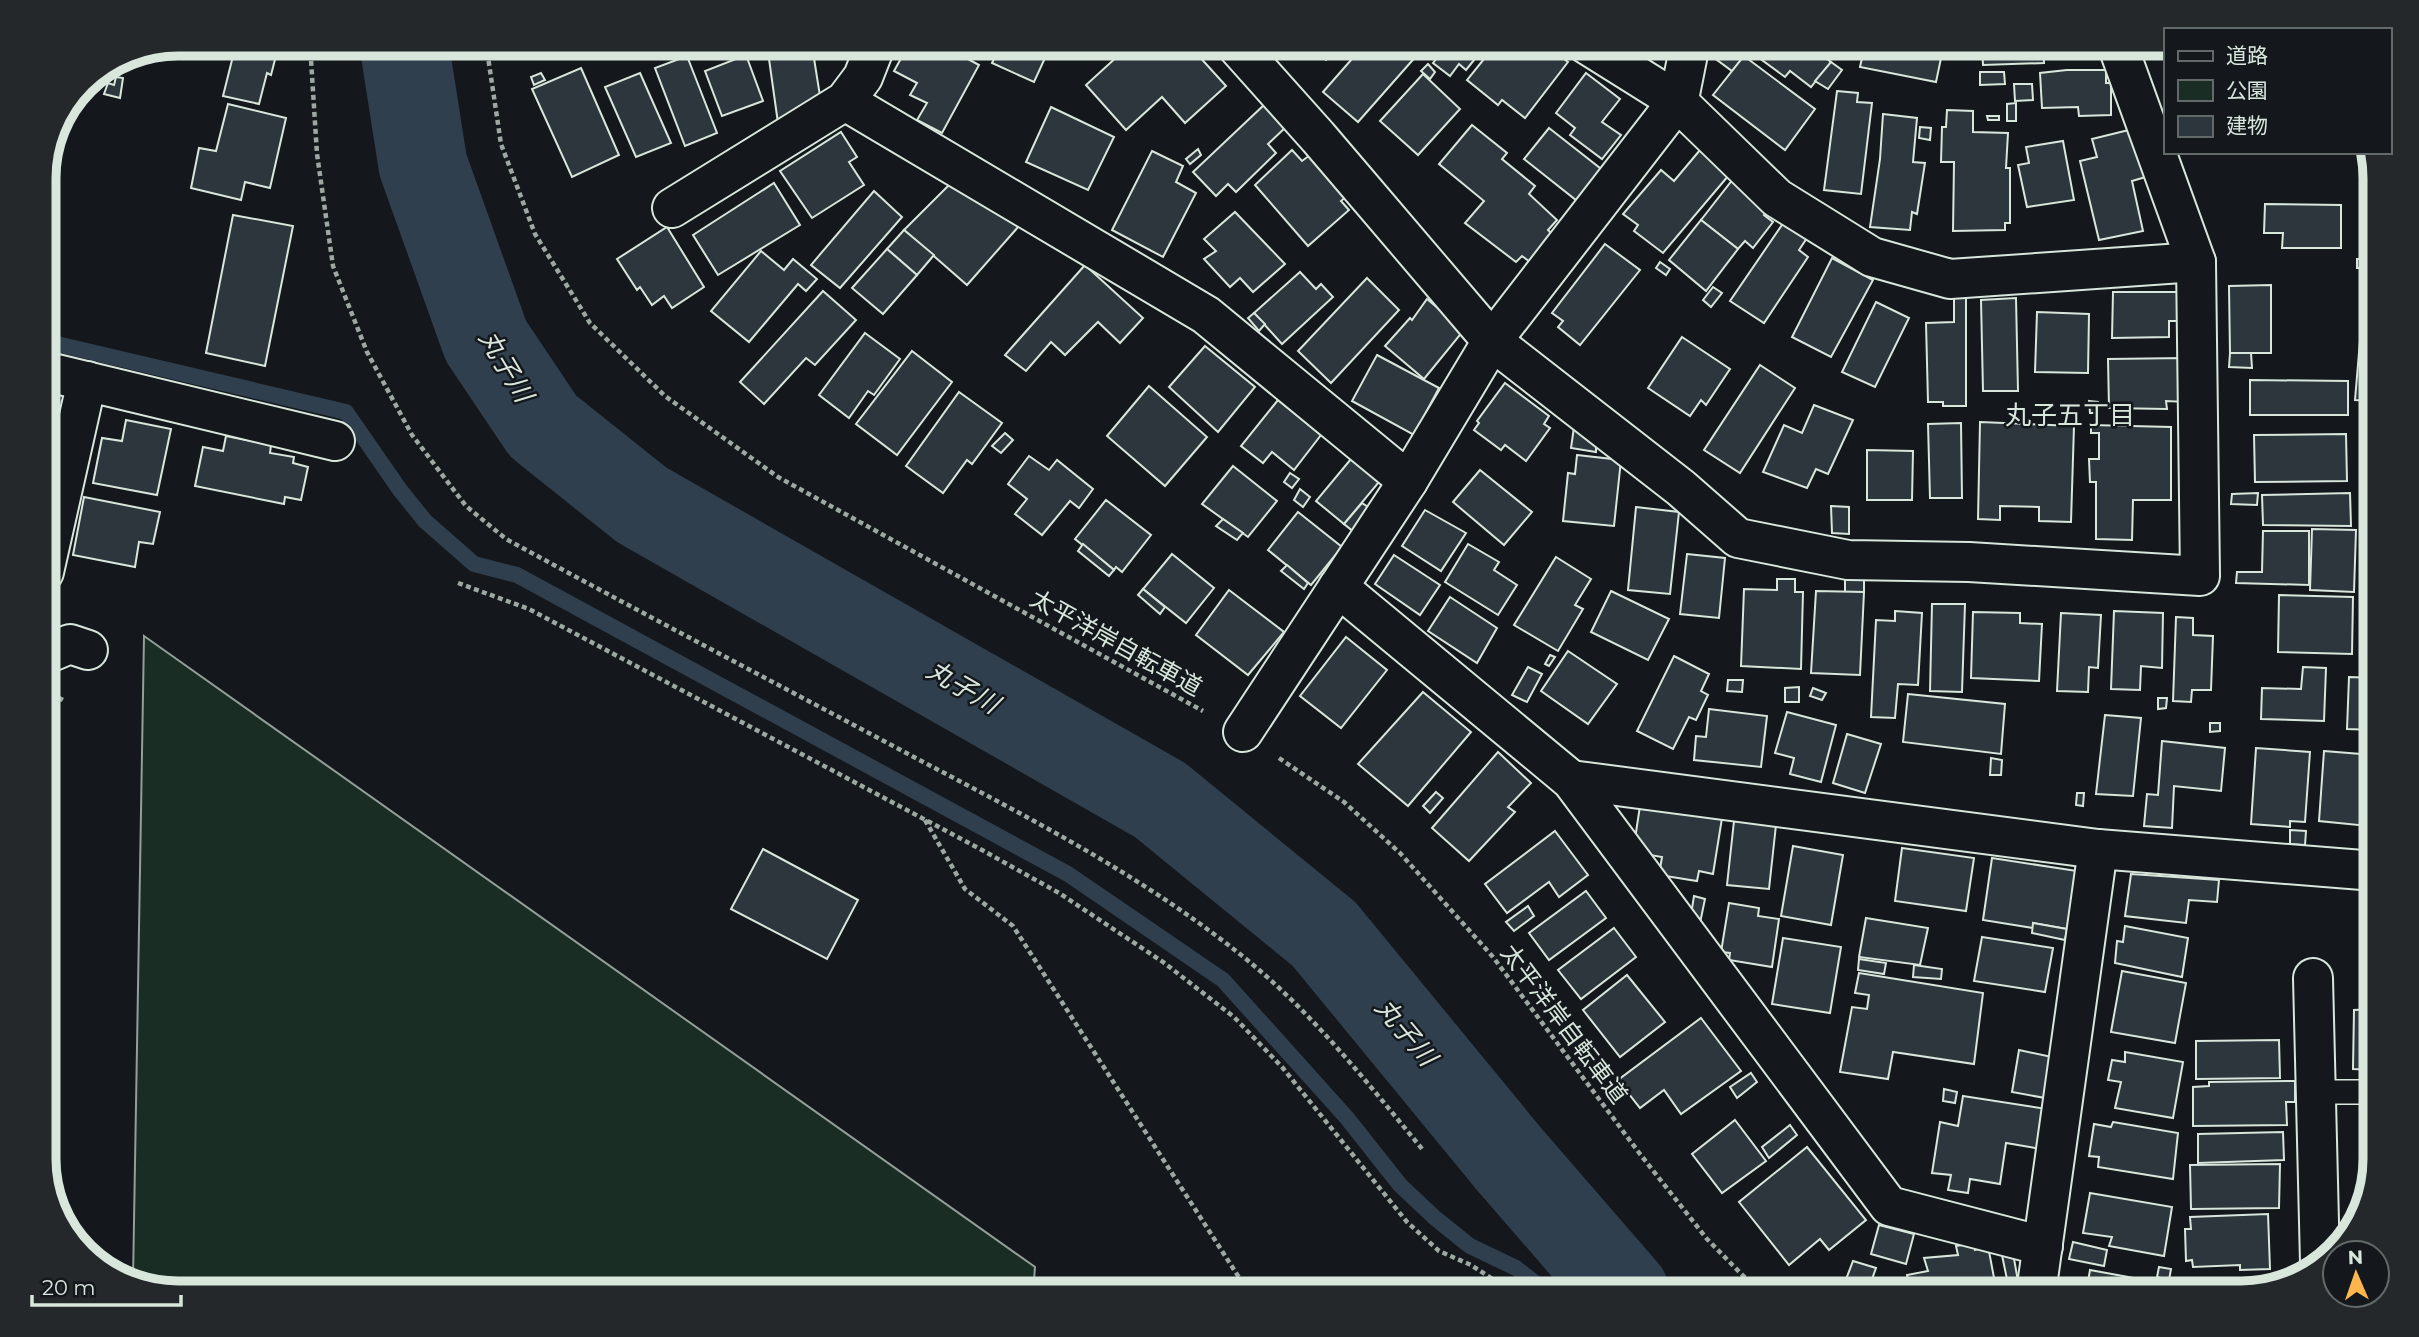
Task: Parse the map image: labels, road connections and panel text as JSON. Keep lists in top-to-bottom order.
{
  "streets": {
    "path": ["太平洋岸自転車道"]
  },
  "districts": ["丸子五丁目"],
  "water": ["丸子川"],
  "legend": ["道路", "公園", "建物"],
  "scale_bar": "20 m",
  "north": "top"
}
